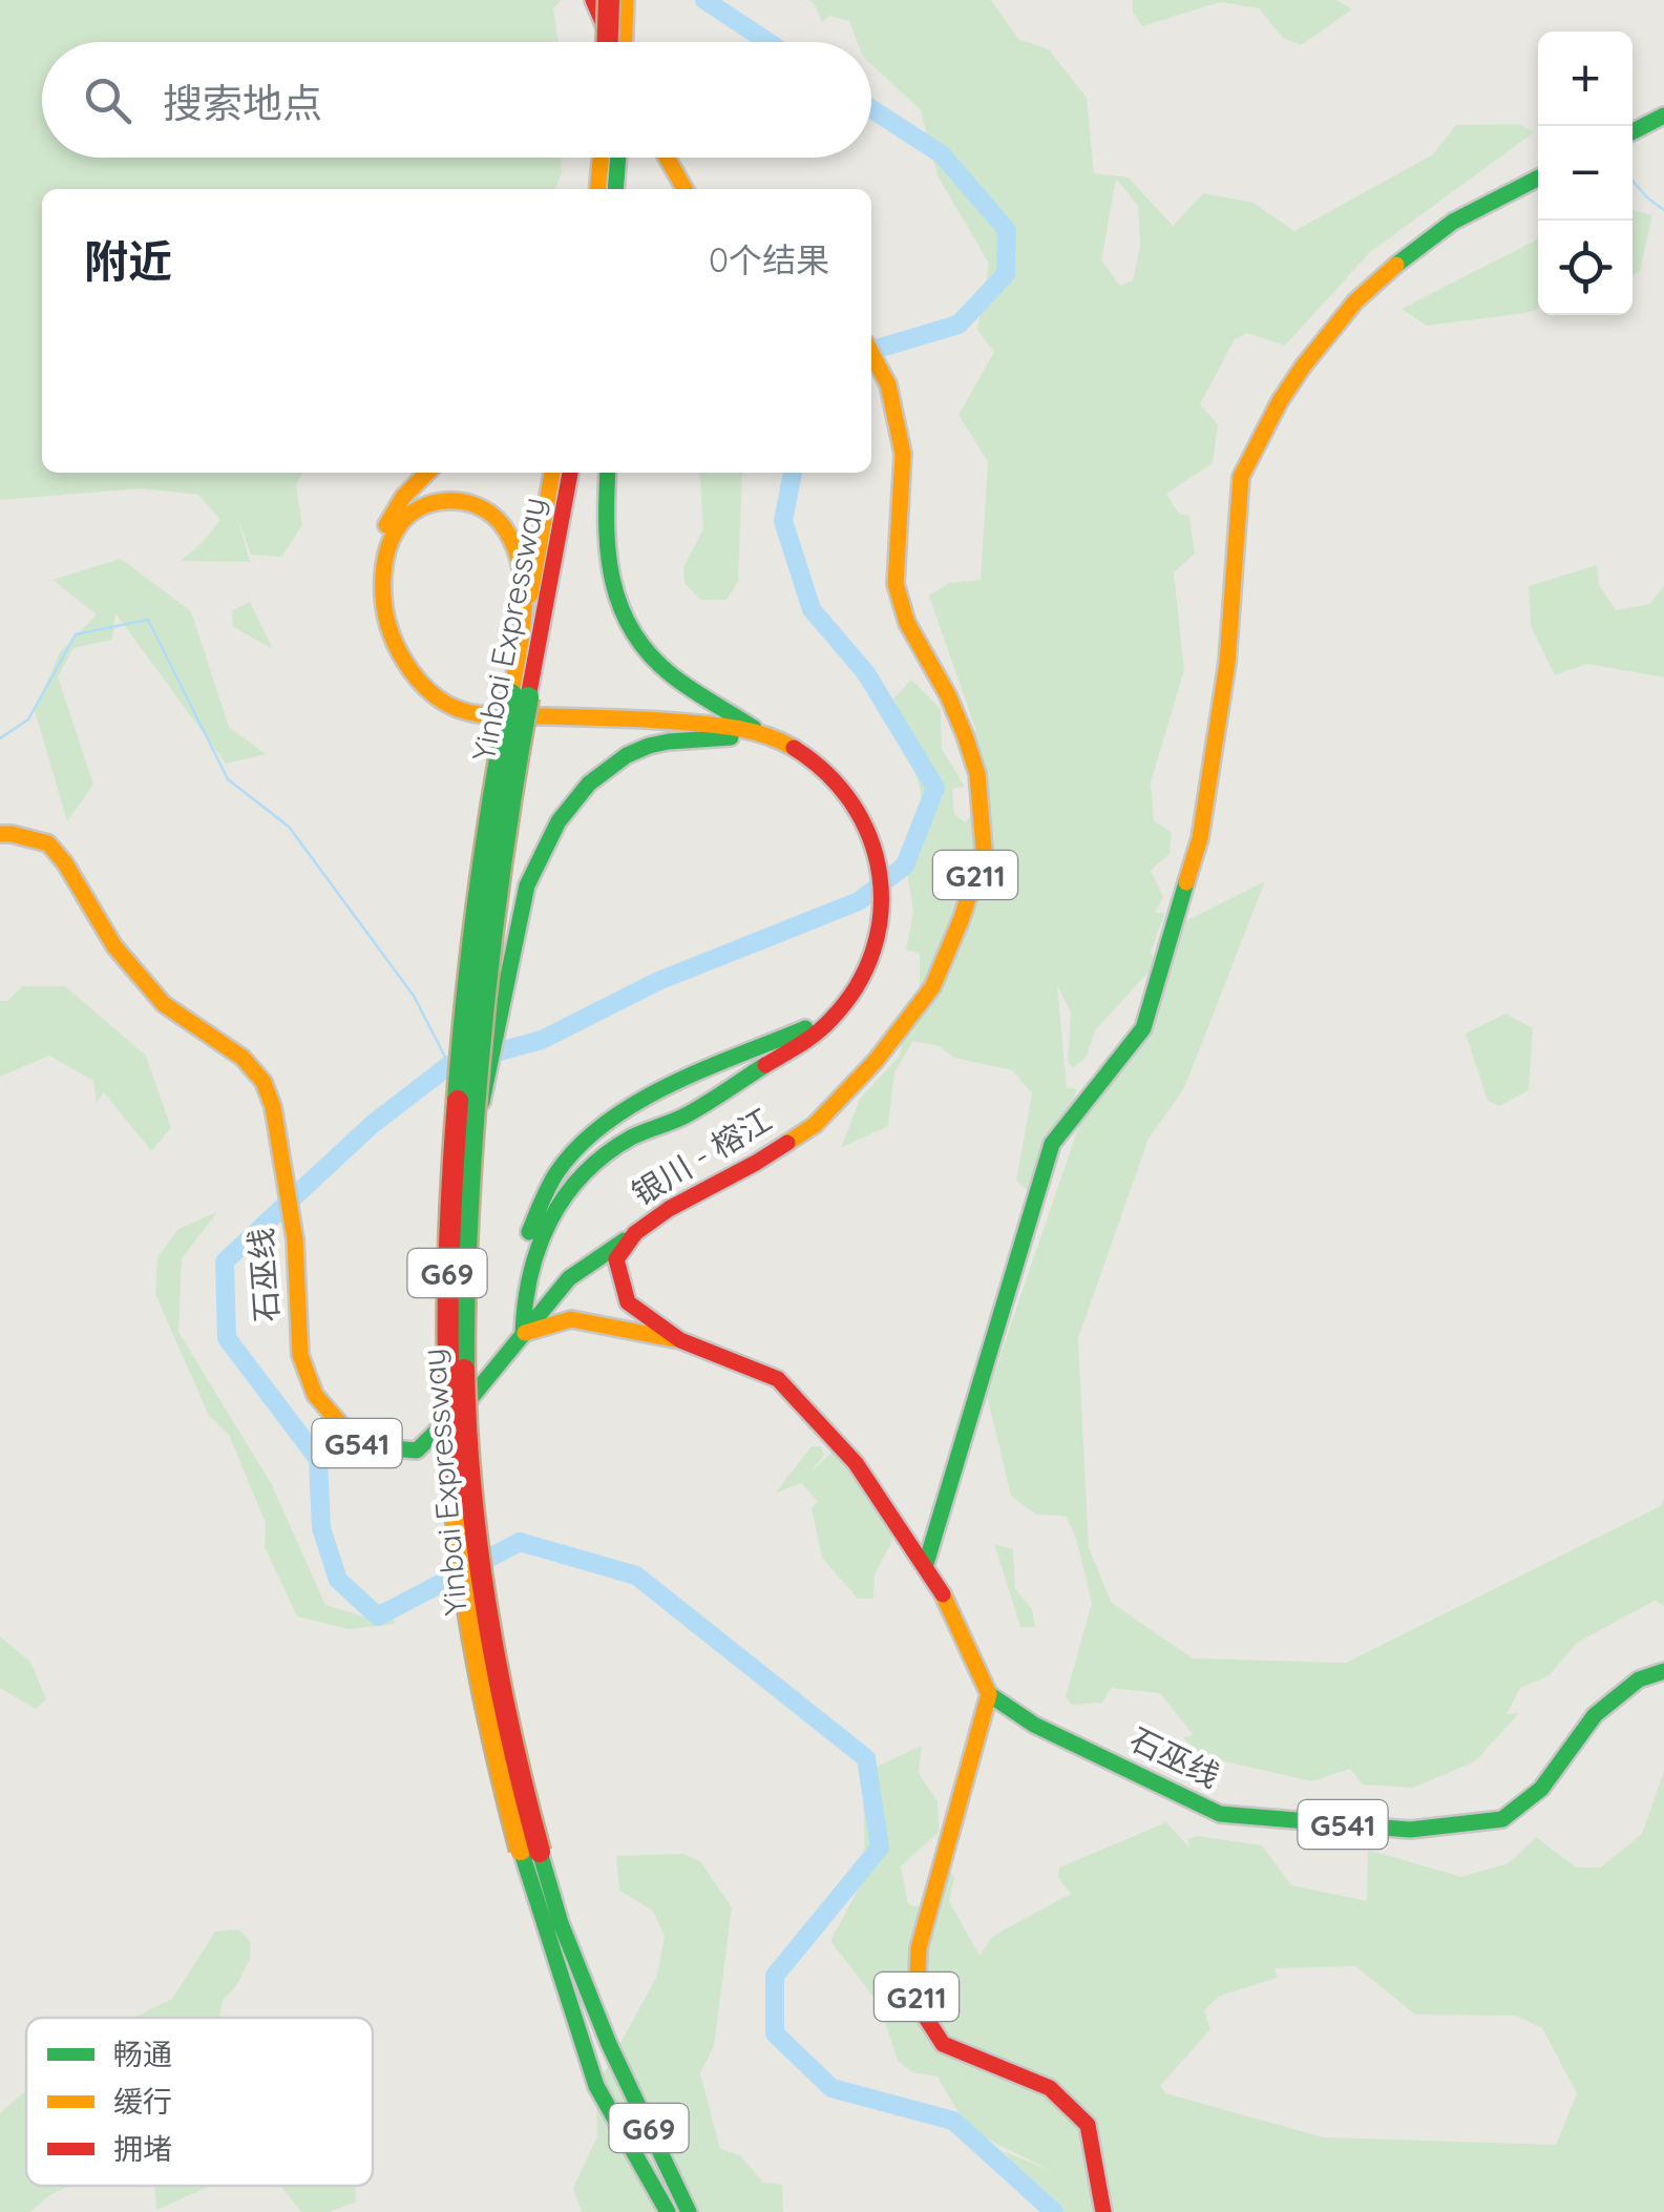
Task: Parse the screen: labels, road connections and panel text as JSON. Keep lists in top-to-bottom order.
{
  "streets": {
    "main road": [
      "Yinbai Expressway",
      "G211",
      "银川 - 榕江",
      "G69",
      "石巫线",
      "G541"
    ]
  },
  "crossings": [
    ["G211", "银川 - 榕江"],
    ["G211", "石巫线"],
    ["银川 - 榕江", "石巫线"]
  ],
  "legend": ["畅通", "缓行", "拥堵"],
  "page": {
    "map_buttons": ["+", "−"],
    "search": "搜索地点",
    "heading": ["附近", "0个结果"]
  }
}
